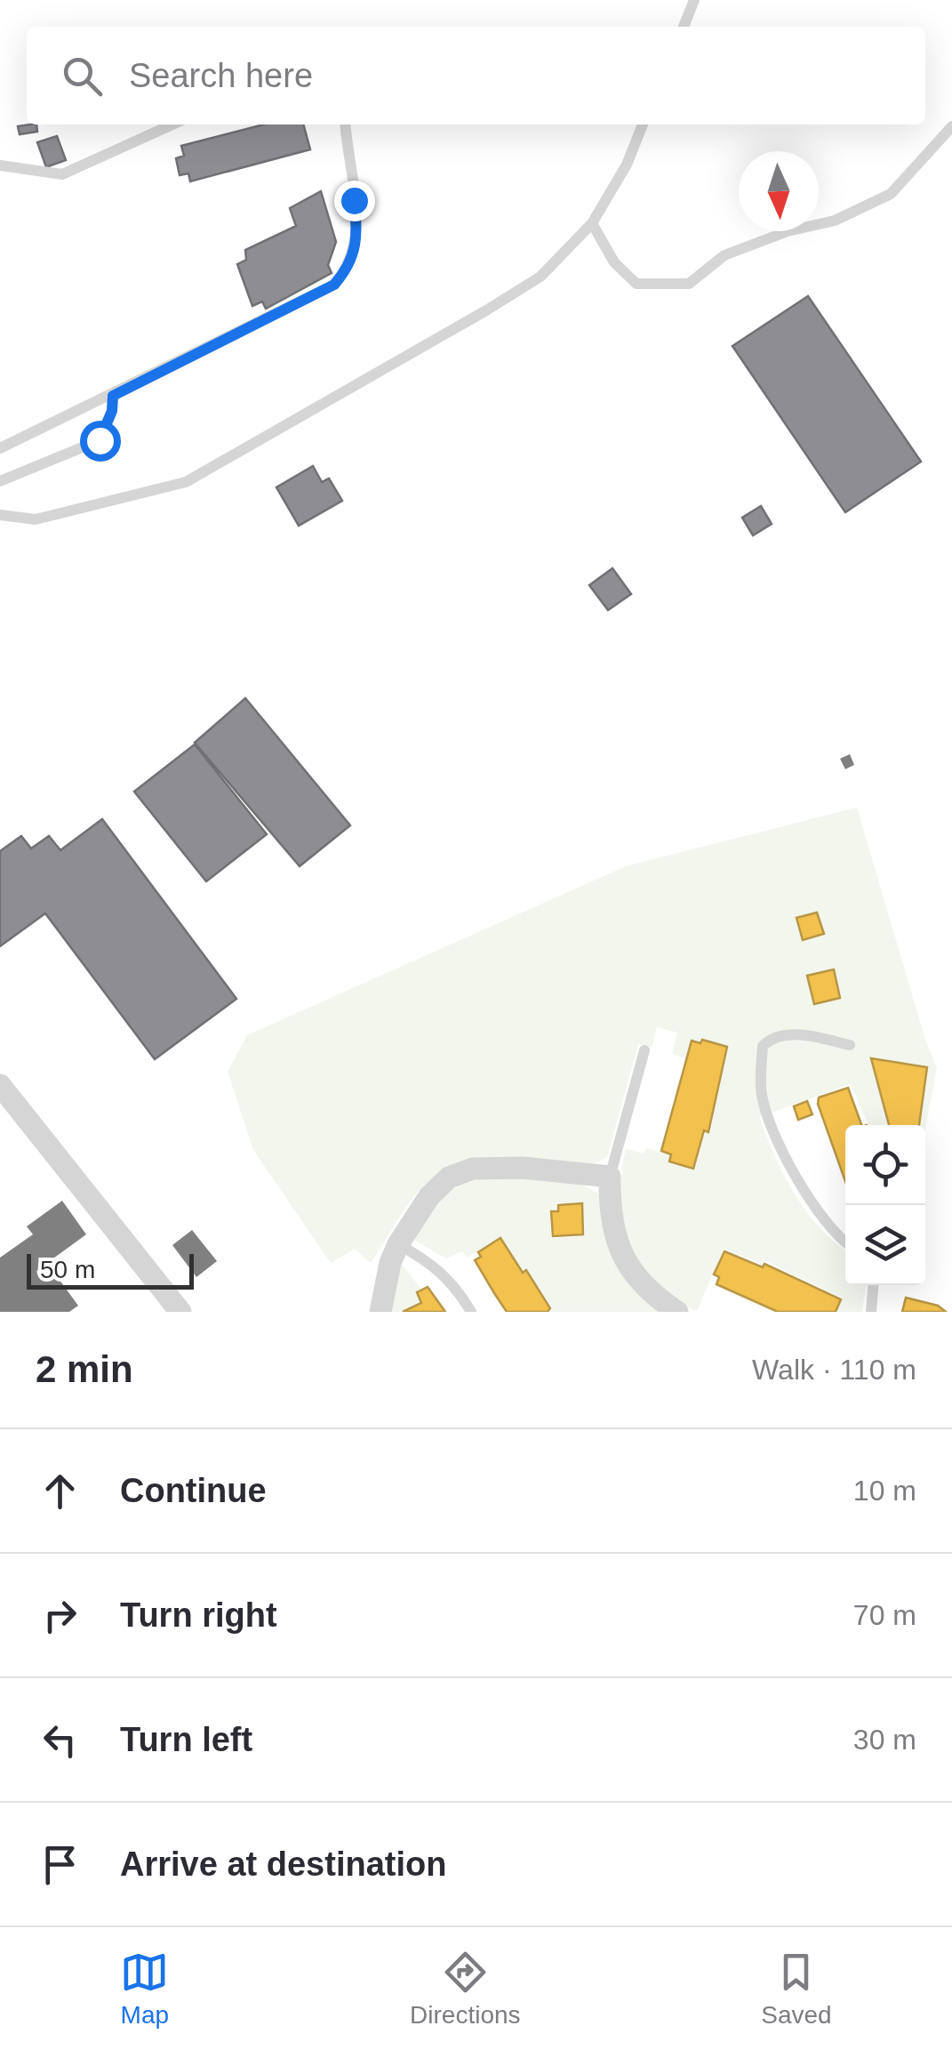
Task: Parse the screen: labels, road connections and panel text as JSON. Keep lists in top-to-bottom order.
{
  "scale_bar": "50 m",
  "north": "bottom",
  "page": {
    "search": "Search here",
    "scale": "50 m",
    "heading": ["2 min", "Walk · 110 m"],
    "list": [
      ["Continue", "10 m"],
      ["Turn right", "70 m"],
      ["Turn left", "30 m"],
      "Arrive at destination"
    ],
    "nav": ["Map", "Directions", "Saved"]
  }
}
